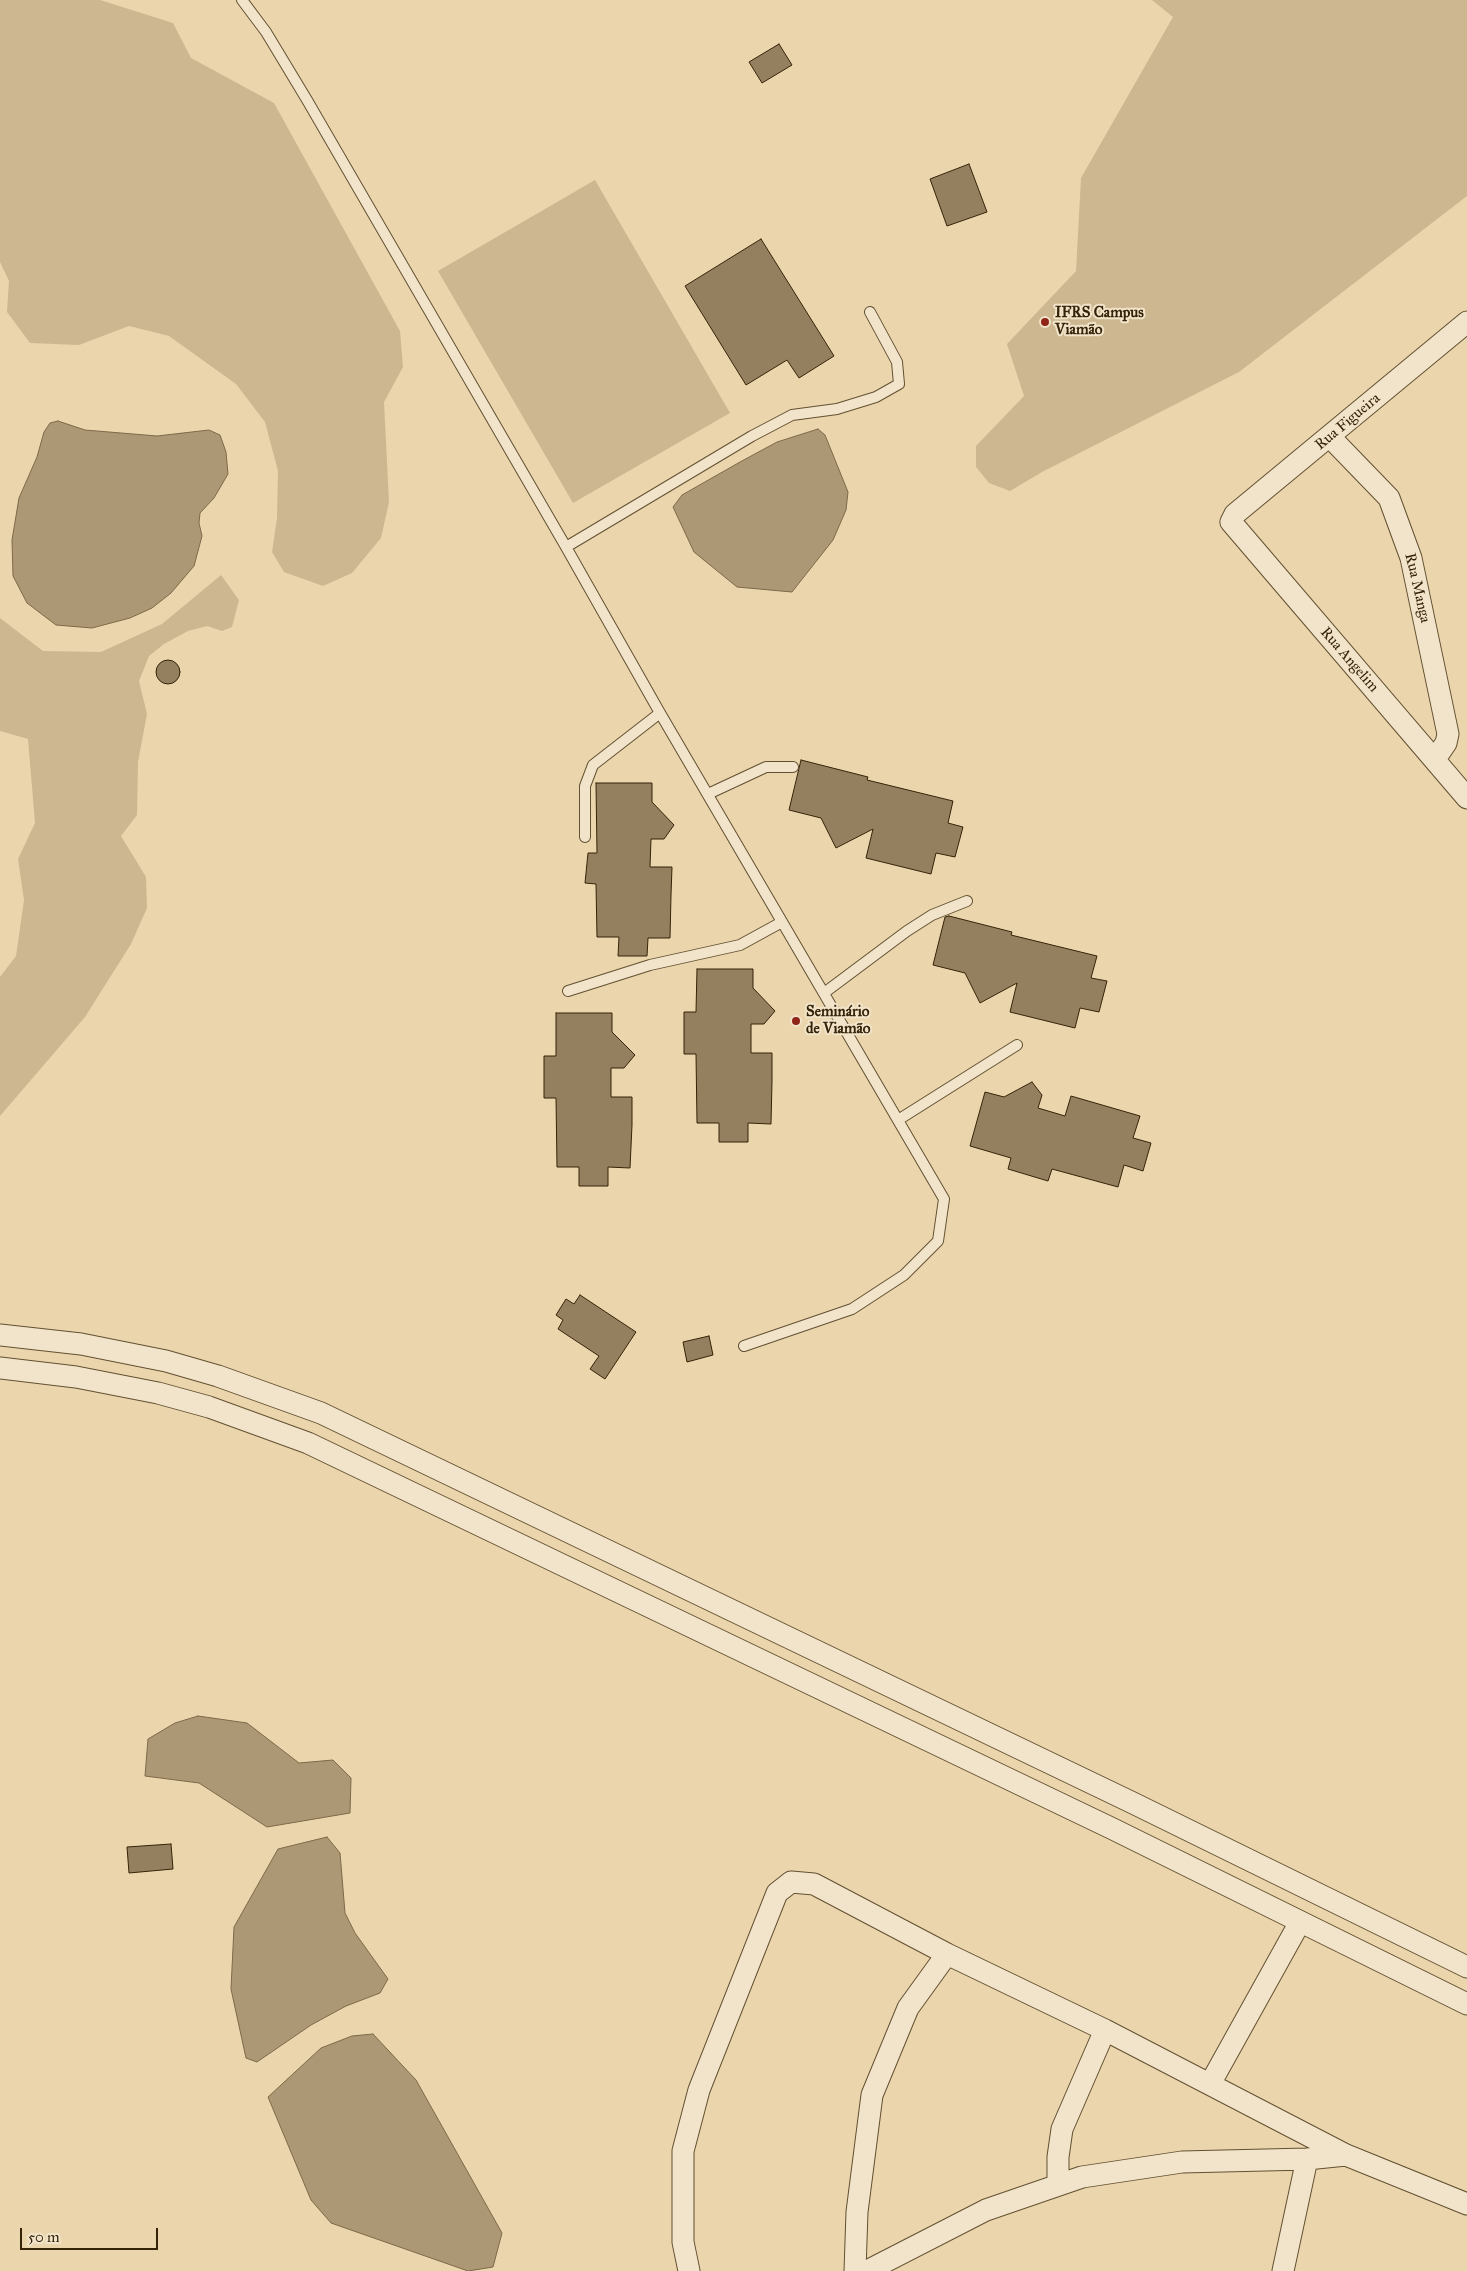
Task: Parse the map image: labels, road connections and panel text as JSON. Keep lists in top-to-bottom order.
{
  "streets": {
    "street": ["Rua Figueira", "Rua Manga", "Rua Angelim"]
  },
  "crossings": [
    ["Rua Figueira", "Rua Manga"],
    ["Rua Figueira", "Rua Angelim"],
    ["Rua Manga", "Rua Angelim"]
  ],
  "places": ["IFRS Campus Viamão", "Seminário de Viamão"],
  "scale_bar": "50 m"
}
